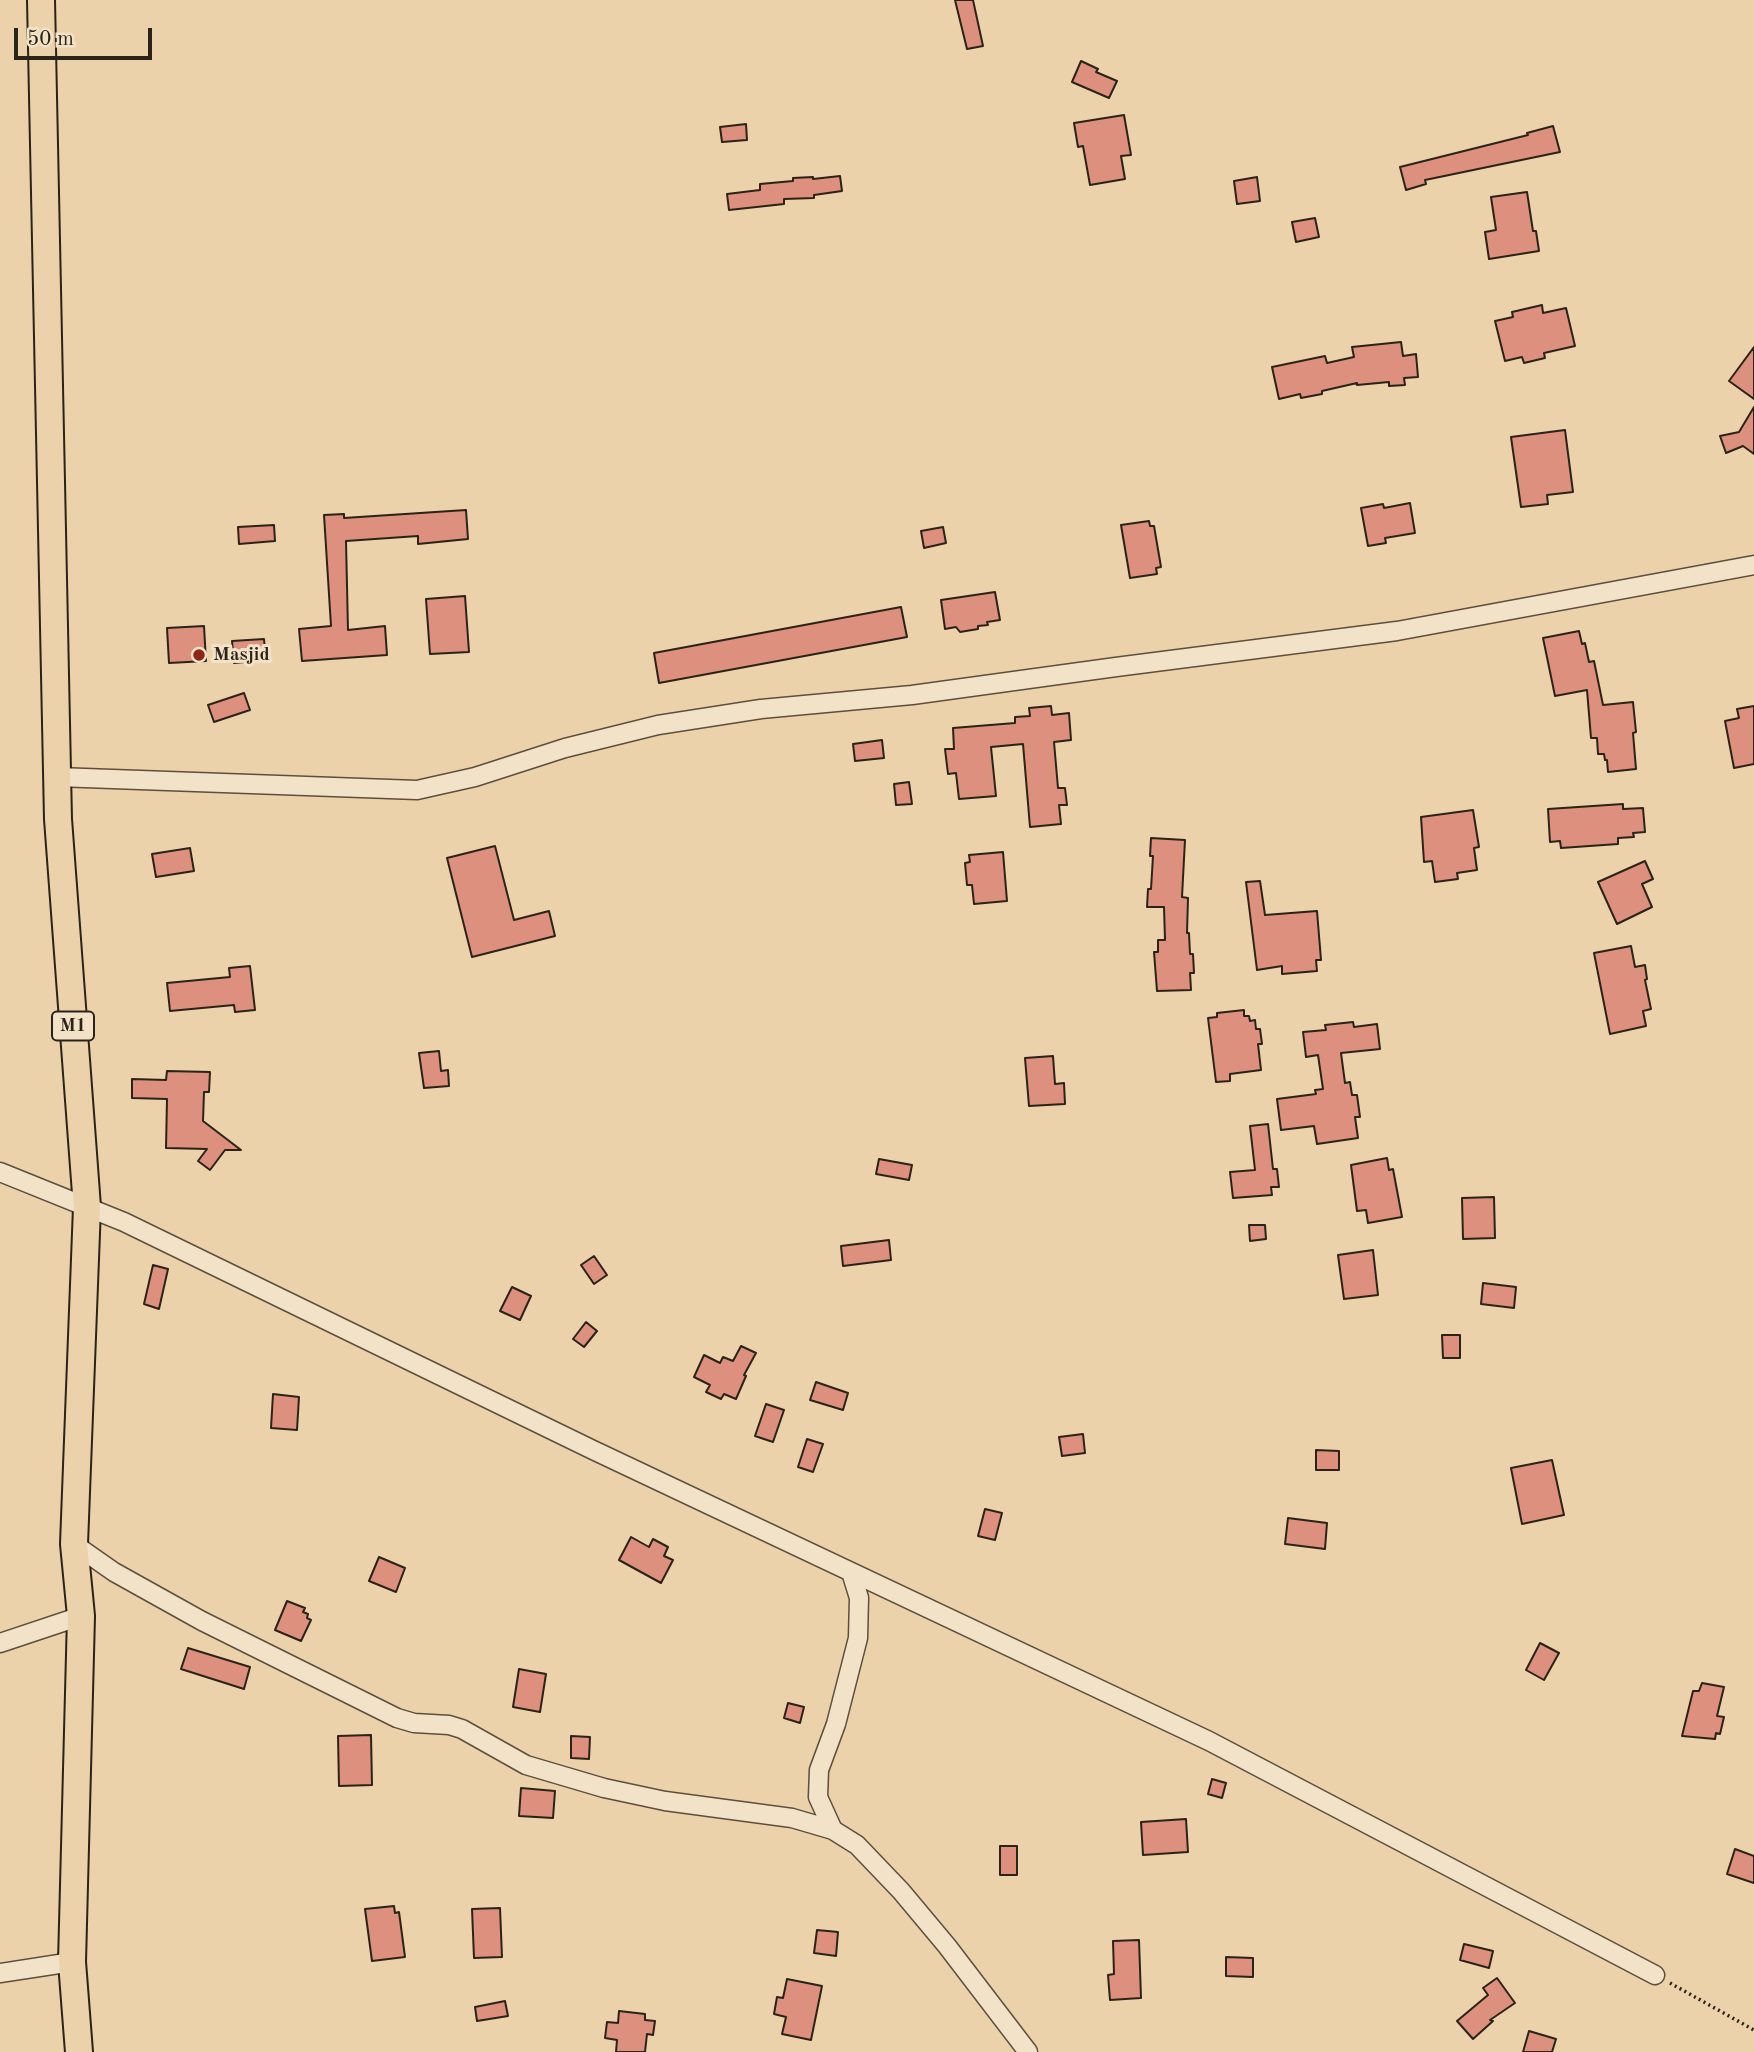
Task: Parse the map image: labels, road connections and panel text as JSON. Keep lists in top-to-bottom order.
{
  "streets": {
    "main road": ["M1"]
  },
  "places": ["Masjid"],
  "scale_bar": "50 m"
}
